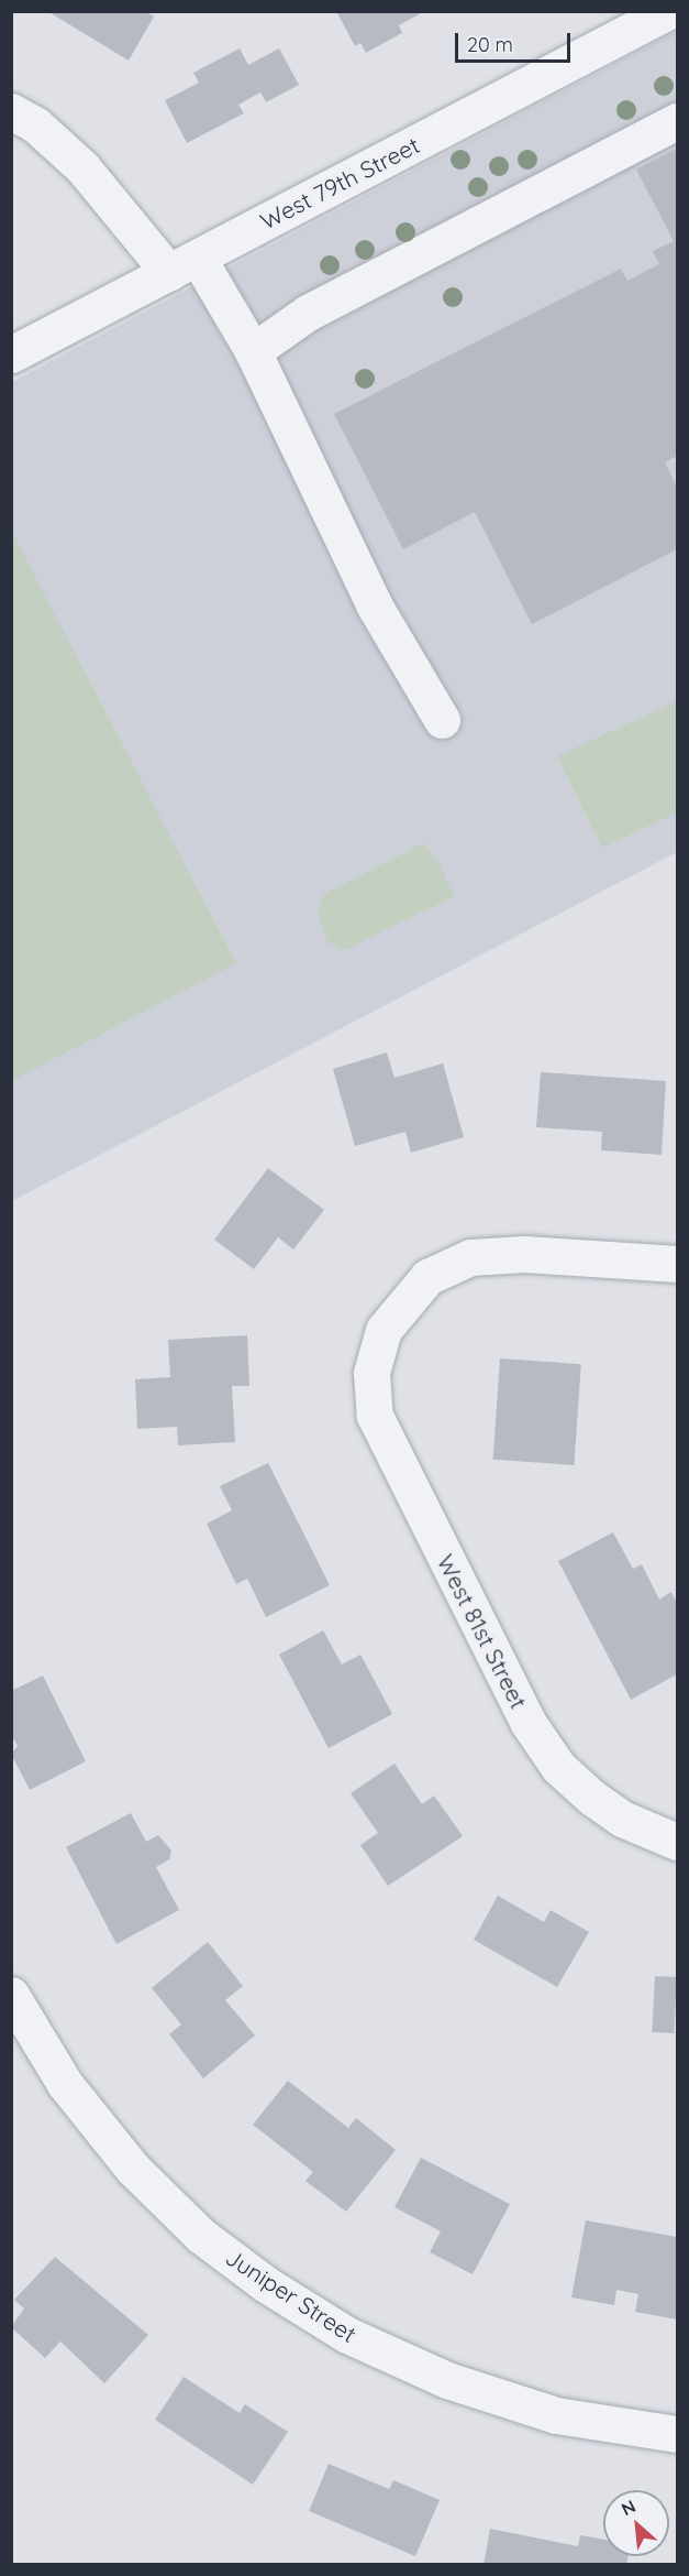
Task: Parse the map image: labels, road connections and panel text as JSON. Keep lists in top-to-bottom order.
{
  "streets": {
    "street": ["West 79th Street", "West 81st Street", "Juniper Street"]
  },
  "scale_bar": "20 m",
  "north": "top left"
}
